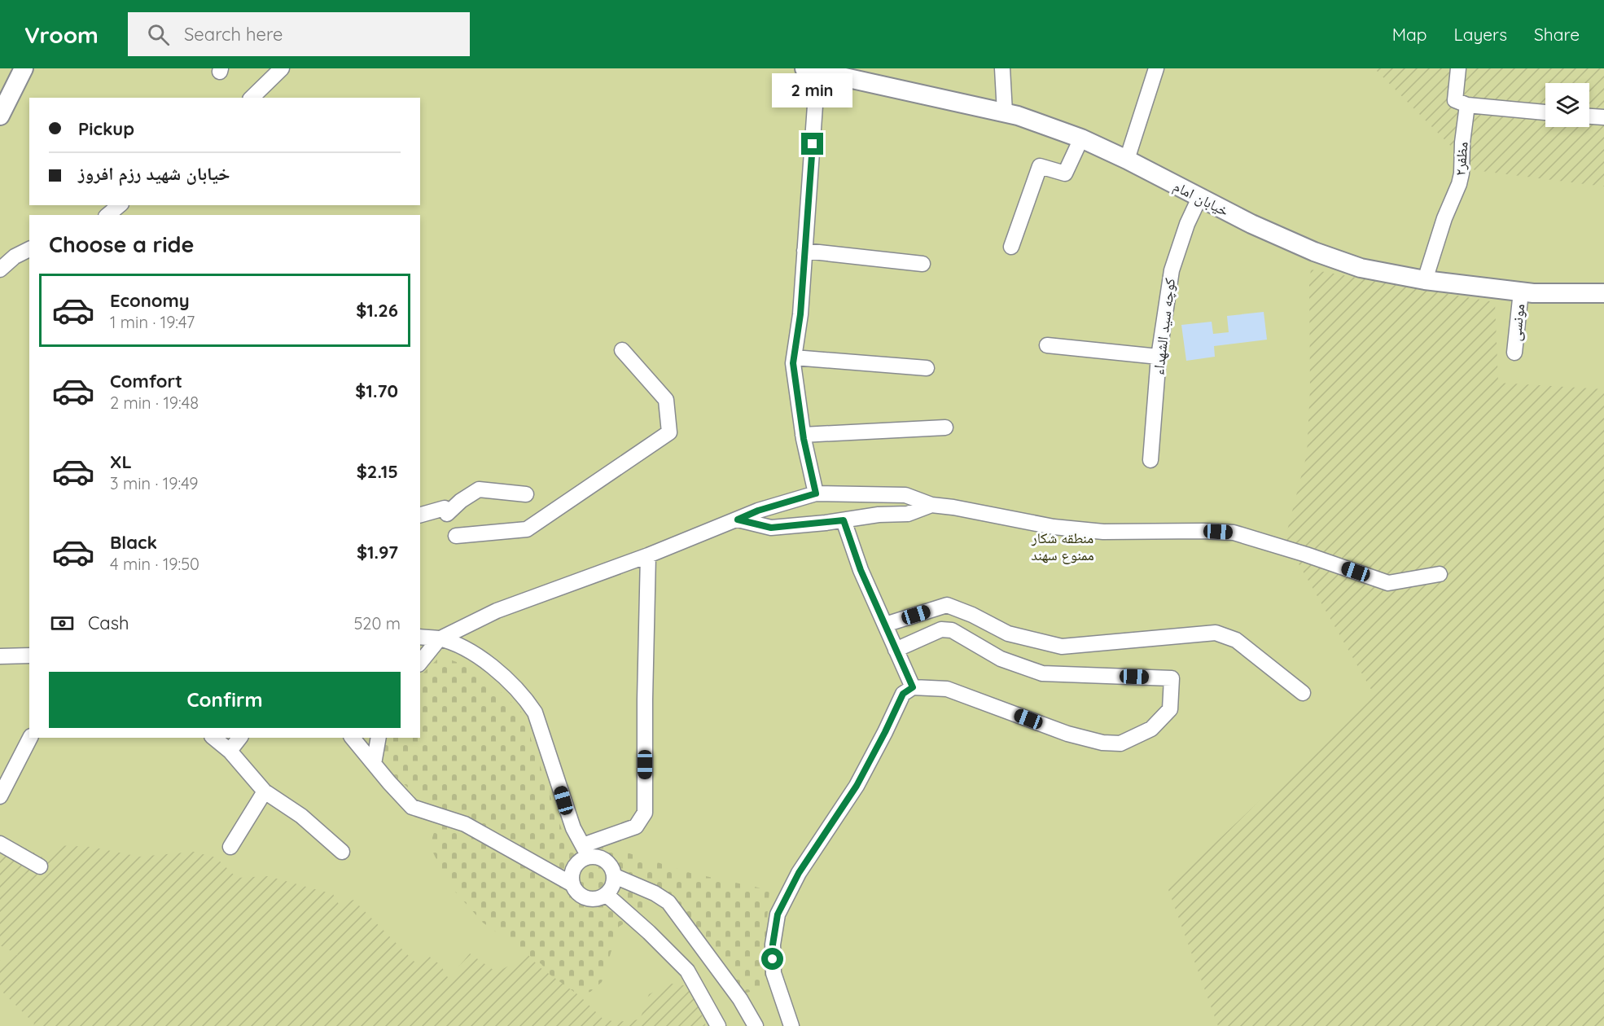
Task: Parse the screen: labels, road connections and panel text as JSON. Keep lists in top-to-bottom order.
{
  "streets": {
    "street": [
      "مظفر۲",
      "خیابان امام",
      "مونسی",
      "کوچه سید الشهداء"
    ]
  },
  "crossings": [
    ["مظفر۲", "خیابان امام"],
    ["خیابان امام", "مونسی"],
    ["خیابان امام", "کوچه سید الشهداء"]
  ],
  "parks": ["منطقه شکار ممنوع سهند"],
  "page": {
    "header": "Vroom",
    "search": "Search here",
    "nav": ["Map", "Layers", "Share"],
    "bubble": "2 min",
    "banner": ["Pickup", "خیابان شهید رزم افروز"],
    "heading": "Choose a ride",
    "list": [
      {
        "name": "Economy",
        "note": "1 min · 19:47",
        "value": "$1.26"
      },
      {
        "name": "Comfort",
        "note": "2 min · 19:48",
        "value": "$1.70"
      },
      {
        "name": "XL",
        "note": "3 min · 19:49",
        "value": "$2.15"
      },
      {
        "name": "Black",
        "note": "4 min · 19:50",
        "value": "$1.97"
      }
    ],
    "pay": ["Cash", "520 m"],
    "buttons": "Confirm"
  }
}
